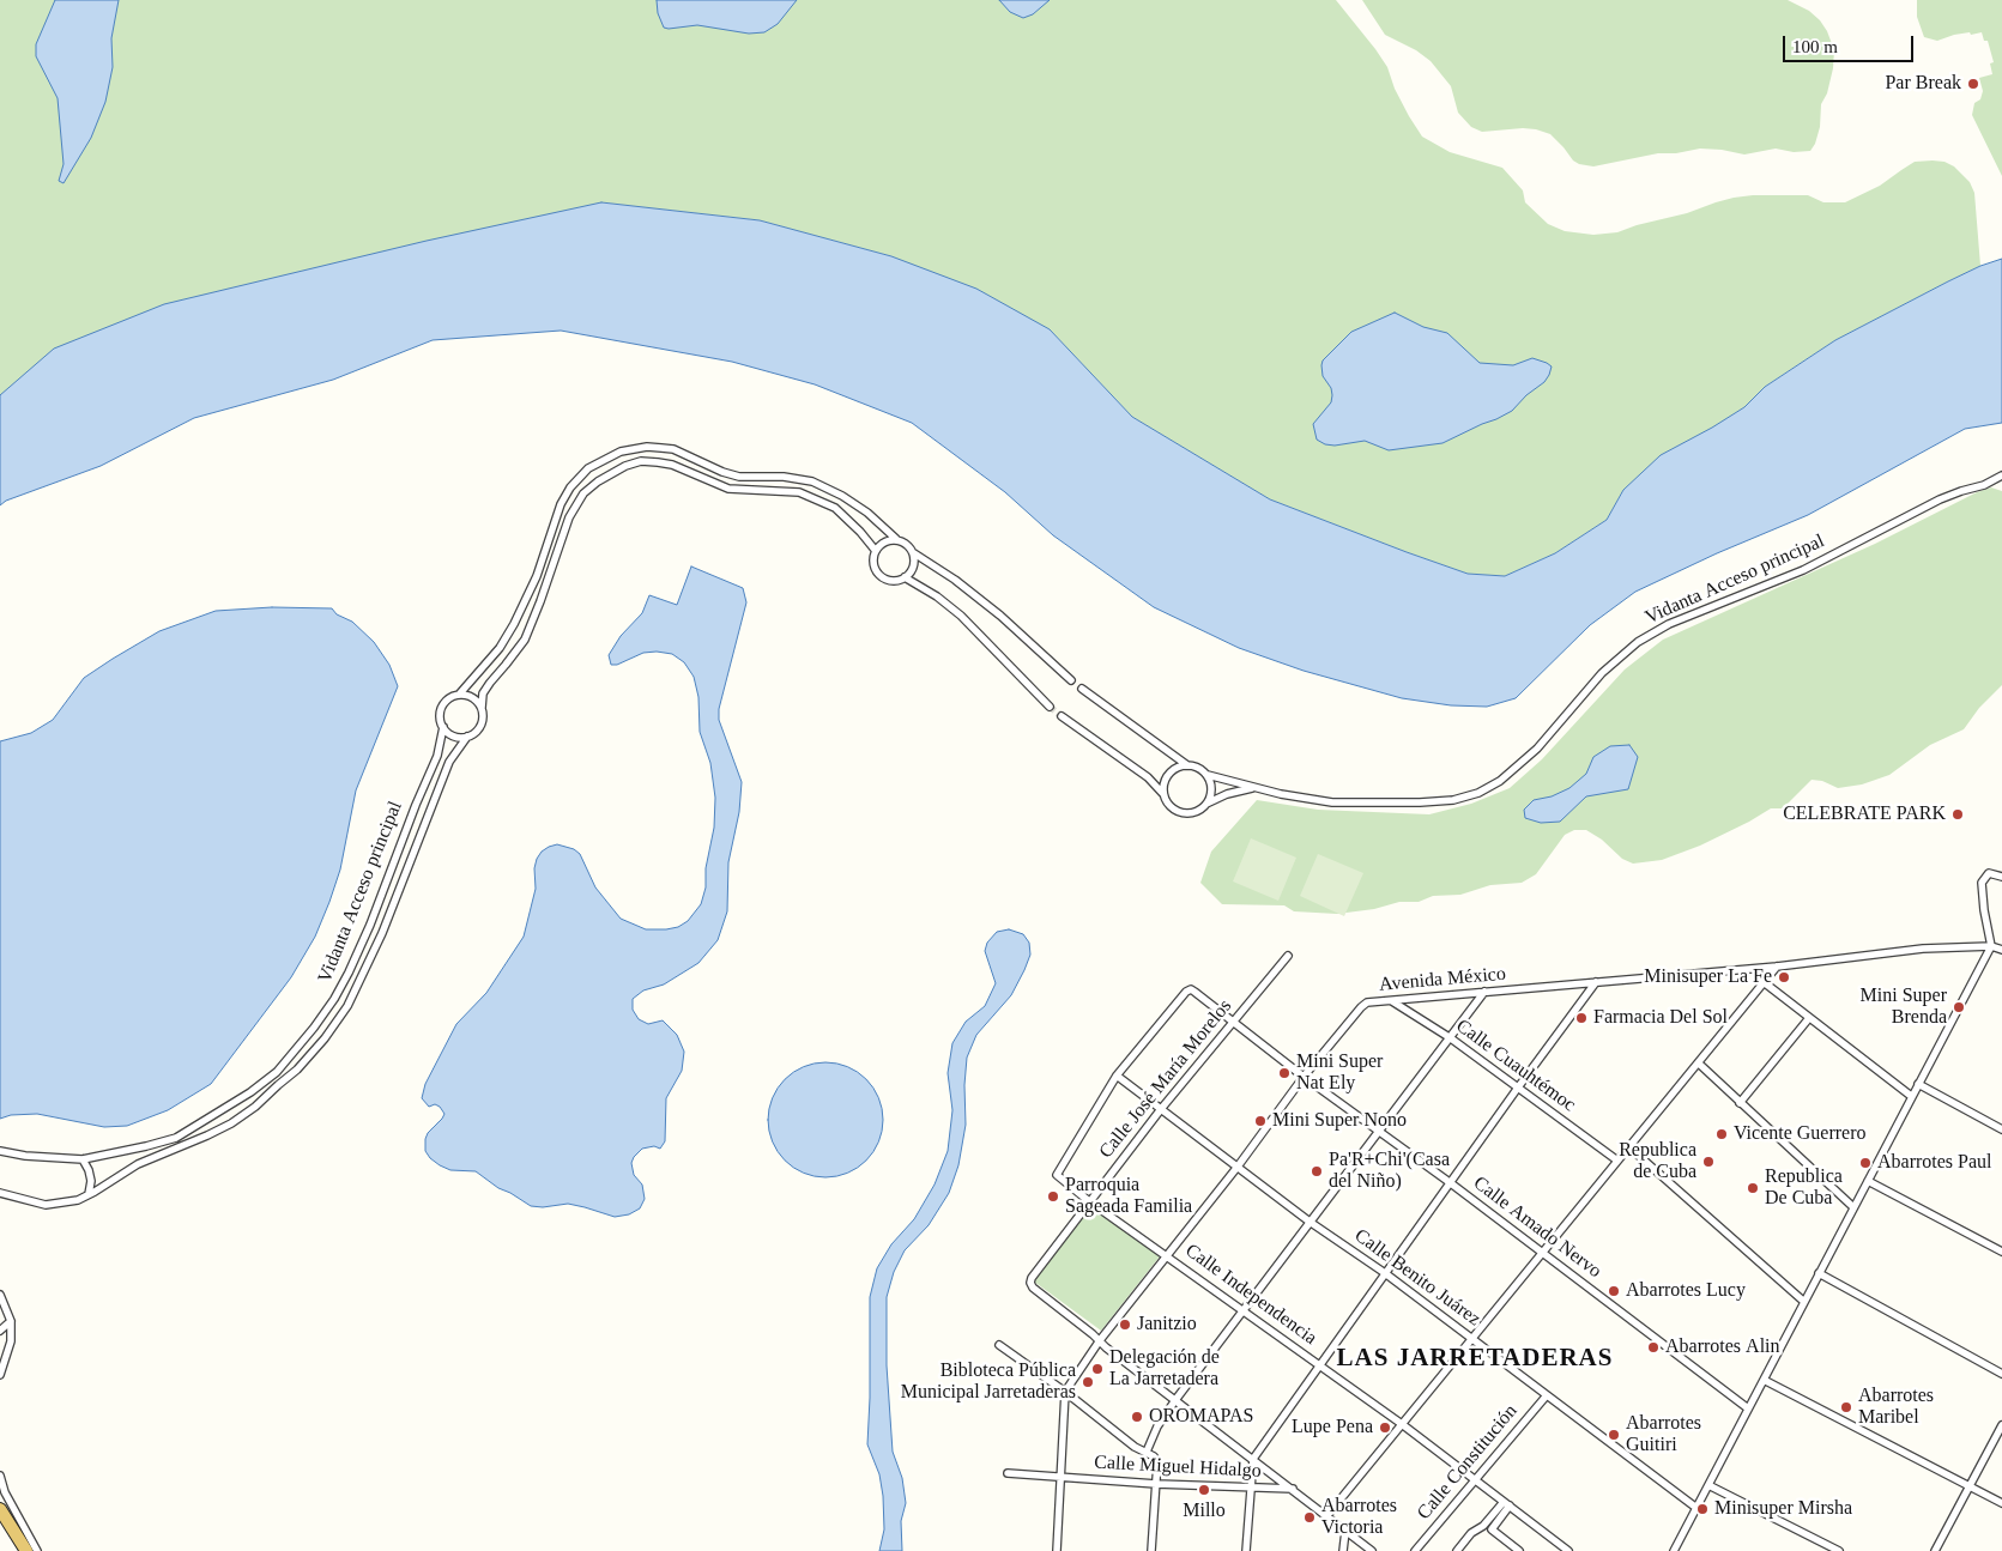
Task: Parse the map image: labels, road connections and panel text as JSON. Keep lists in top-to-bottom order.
{
  "streets": {
    "street": [
      "Vidanta Acceso principal",
      "Avenida México",
      "Calle Cuauhtémoc",
      "Calle José María Morelos",
      "Calle Amado Nervo",
      "Calle Benito Juárez",
      "Calle Independencia",
      "Calle Constitución",
      "Calle Miguel Hidalgo"
    ]
  },
  "crossings": [
    ["Avenida México", "Calle Cuauhtémoc"],
    ["Avenida México", "Calle José María Morelos"],
    ["Avenida México", "Calle Amado Nervo"],
    ["Avenida México", "Calle Benito Juárez"],
    ["Avenida México", "Calle Independencia"],
    ["Calle José María Morelos", "Calle Amado Nervo"],
    ["Calle José María Morelos", "Calle Benito Juárez"],
    ["Calle José María Morelos", "Calle Independencia"],
    ["Calle Amado Nervo", "Calle Benito Juárez"],
    ["Calle Amado Nervo", "Calle Independencia"],
    ["Calle Benito Juárez", "Calle Independencia"],
    ["Calle Benito Juárez", "Calle Constitución"],
    ["Calle Independencia", "Calle Constitución"]
  ],
  "districts": ["LAS JARRETADERAS"],
  "places": [
    "Par Break",
    "CELEBRATE PARK",
    "Minisuper La Fe",
    "Mini Super Brenda",
    "Farmacia Del Sol",
    "Mini Super Nat Ely",
    "Mini Super Nono",
    "Vicente Guerrero",
    "Republica de Cuba",
    "Abarrotes Paul",
    "Pa'R+Chi'(Casa del Niño)",
    "Republica De Cuba",
    "Parroquia Sageada Familia",
    "Abarrotes Lucy",
    "Janitzio",
    "Abarrotes Alin",
    "Delegación de La Jarretadera",
    "Bibloteca Pública Municipal Jarretaderas",
    "Abarrotes Maribel",
    "OROMAPAS",
    "Lupe Pena",
    "Abarrotes Guitiri",
    "Millo",
    "Minisuper Mirsha",
    "Abarrotes Victoria"
  ],
  "scale_bar": "100 m"
}
